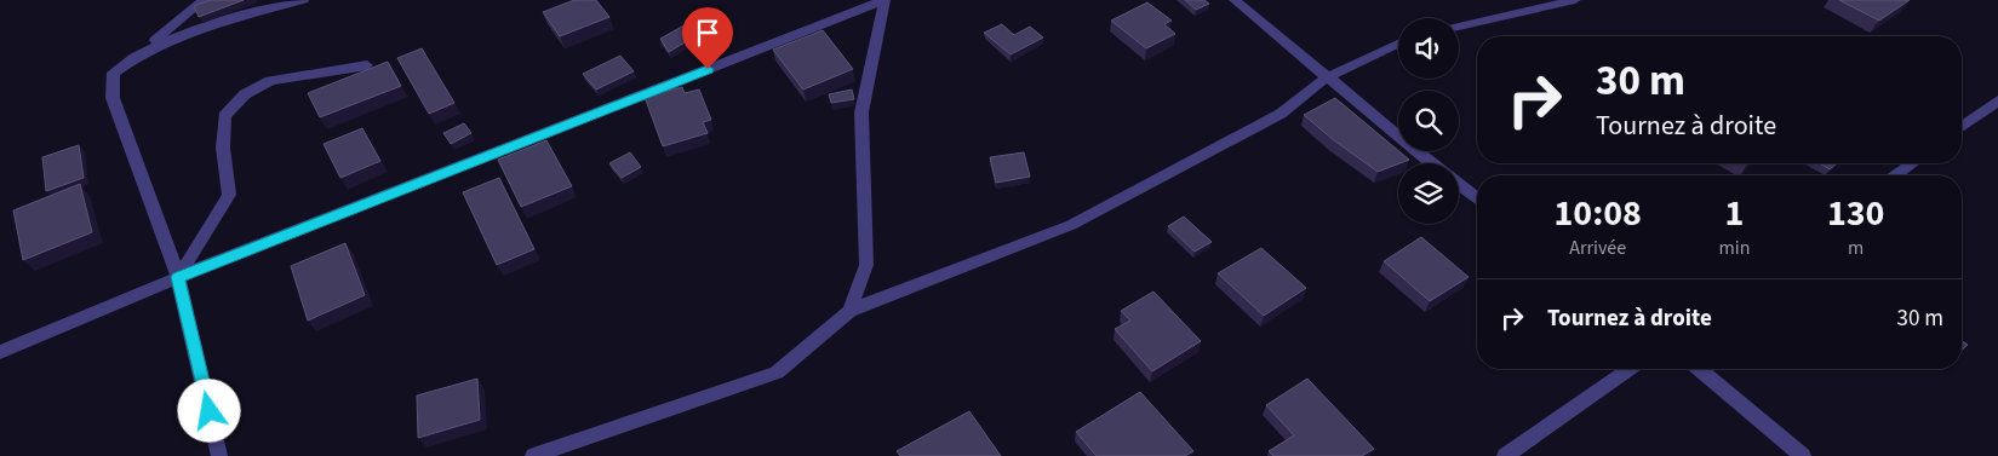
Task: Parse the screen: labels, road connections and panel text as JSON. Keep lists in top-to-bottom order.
{
  "page": {
    "turn": ["30 m", "Tournez à droite"],
    "eta": [
      "10:08",
      "Arrivée",
      "1",
      "min",
      "130",
      "m"
    ],
    "list": [
      {
        "name": "Tournez à droite",
        "value": "30 m"
      }
    ]
  }
}
